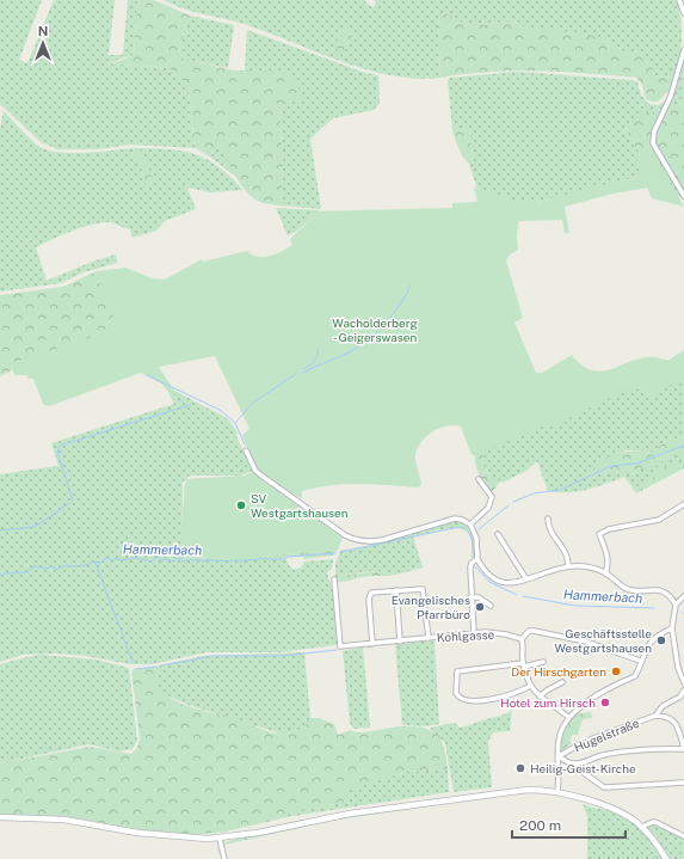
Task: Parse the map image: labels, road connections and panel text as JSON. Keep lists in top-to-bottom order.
{
  "streets": {
    "street": ["Kohlgasse", "Hügelstraße"]
  },
  "water": ["Hammerbach"],
  "parks": ["Wacholderberg - Geigerswasen"],
  "places": [
    "SV Westgartshausen",
    "Evangelisches Pfarrbüro",
    "Geschäftsstelle Westgartshausen",
    "Der Hirschgarten",
    "Hotel zum Hirsch",
    "Heilig-Geist-Kirche"
  ],
  "scale_bar": "200 m",
  "north": "top"
}
